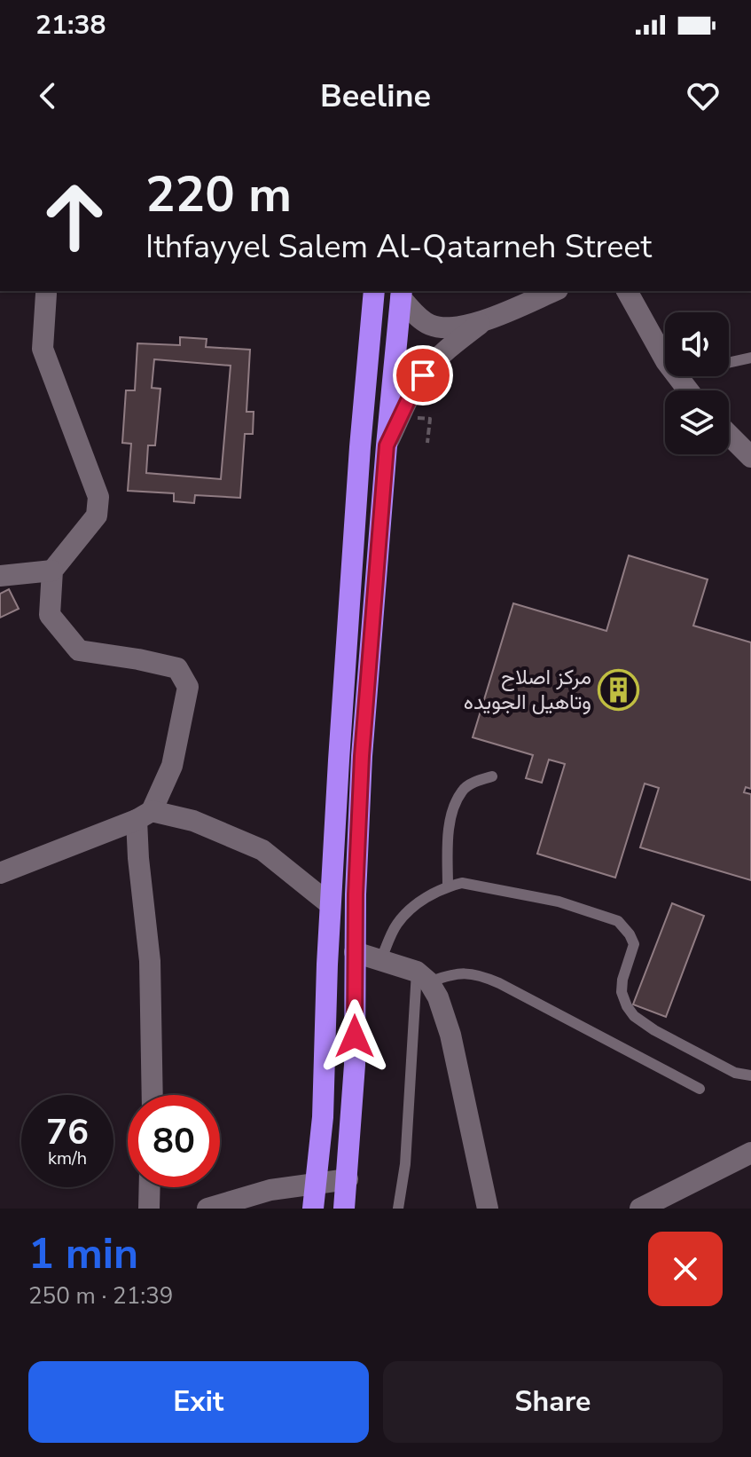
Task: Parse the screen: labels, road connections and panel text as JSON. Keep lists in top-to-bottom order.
{
  "places": {
    "building": ["مركز اصلاح وتاهيل الجويده"]
  },
  "page": {
    "status": "21:38",
    "header": "Beeline",
    "turn": ["220 m", "Ithfayyel Salem Al-Qatarneh Street"],
    "speed": "76 km/h",
    "limit": "80",
    "heading": ["1 min", "250 m · 21:39"],
    "buttons": ["Exit", "Share"]
  }
}
